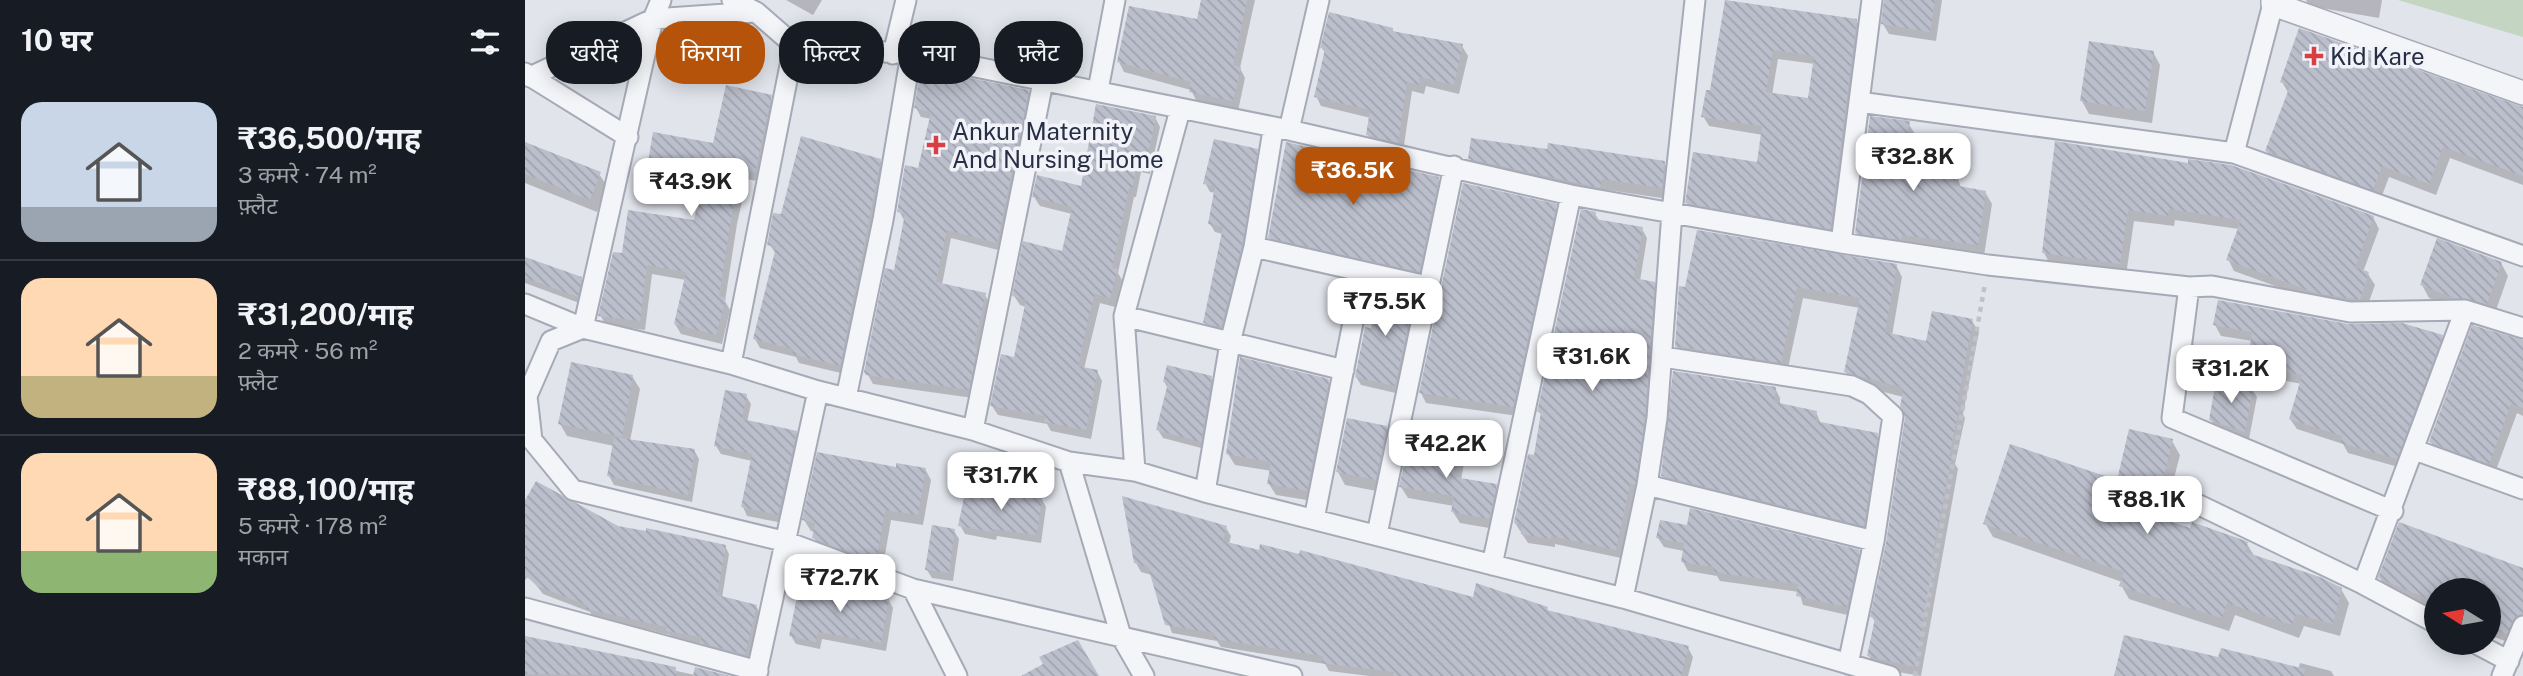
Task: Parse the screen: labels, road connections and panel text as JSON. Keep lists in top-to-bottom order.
{
  "places": {
    "health": ["Kid Kare", "Ankur Maternity And Nursing Home"]
  },
  "north": "left",
  "page": {
    "heading": "10 घर",
    "chip": [
      "खरीदें",
      "किराया",
      "फ़िल्टर",
      "नया",
      "फ़्लैट"
    ],
    "list": [
      {
        "name": "₹36,500/माह",
        "note": "3 कमरे · 74 m² · फ़्लैट"
      },
      {
        "name": "₹31,200/माह",
        "note": "2 कमरे · 56 m² · फ़्लैट"
      },
      {
        "name": "₹88,100/माह",
        "note": "5 कमरे · 178 m² · मकान"
      }
    ],
    "price": [
      "₹32.8K",
      "₹36.5K",
      "₹43.9K",
      "₹75.5K",
      "₹31.6K",
      "₹31.2K",
      "₹42.2K",
      "₹31.7K",
      "₹88.1K",
      "₹72.7K"
    ]
  }
}
